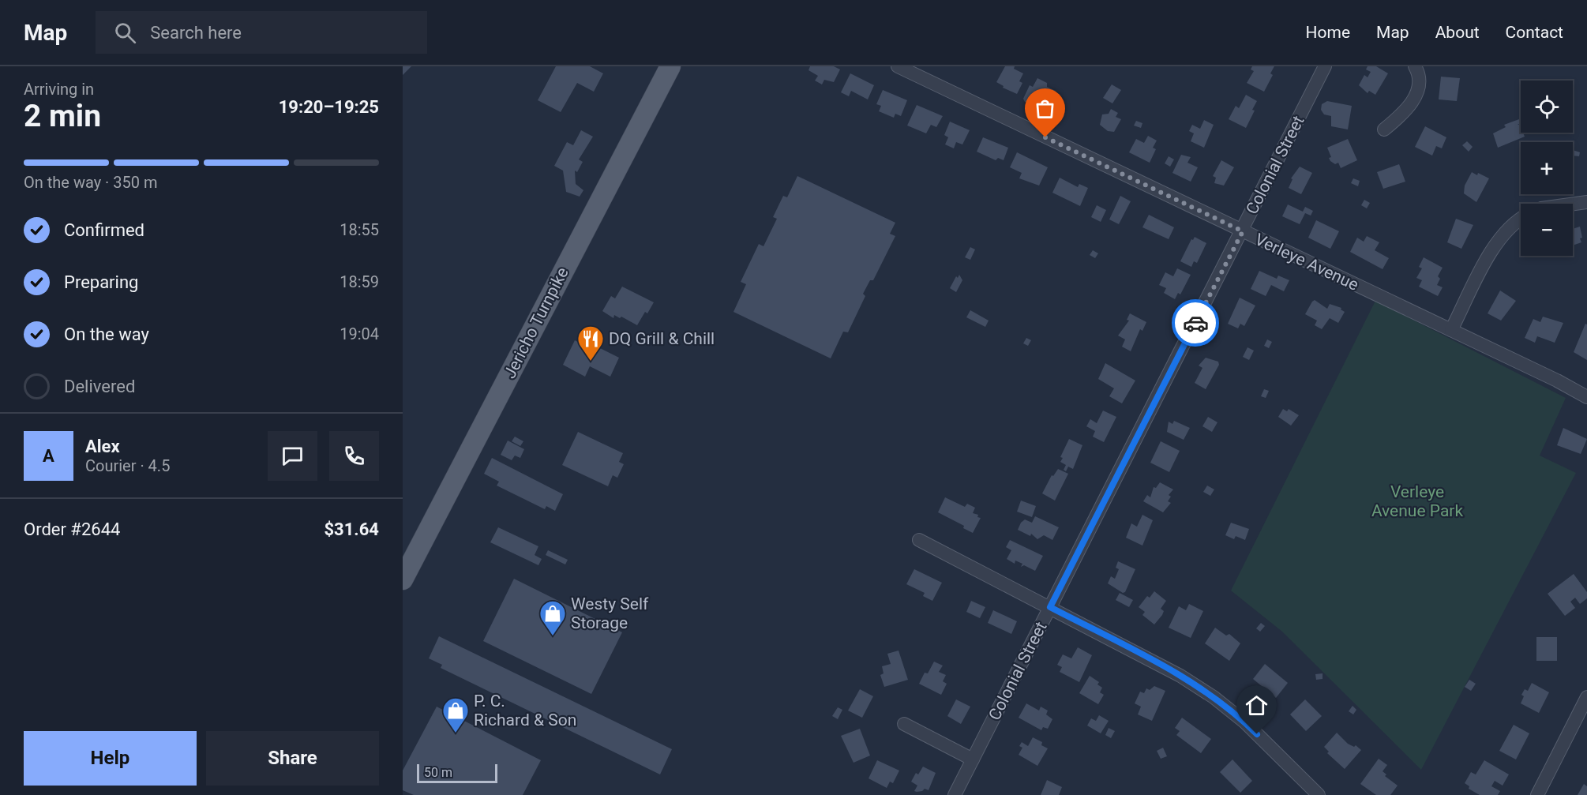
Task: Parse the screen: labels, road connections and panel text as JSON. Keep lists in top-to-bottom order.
{
  "streets": {
    "main road": ["Jericho Turnpike"],
    "street": ["Colonial Street", "Verleye Avenue"]
  },
  "crossings": [
    ["Colonial Street", "Verleye Avenue"]
  ],
  "parks": ["Verleye Avenue Park"],
  "places": {
    "restaurant": ["DQ Grill & Chill"],
    "shop": ["Westy Self Storage", "P. C. Richard & Son"]
  },
  "scale_bar": "50 m",
  "page": {
    "header": "Map",
    "search": "Search here",
    "nav": [
      "Home",
      "Map",
      "About",
      "Contact"
    ],
    "heading": ["2 min", "Arriving in", "19:20–19:25"],
    "panel": [
      "Alex",
      "Courier · 4.5",
      "Order #2644",
      "$31.64"
    ],
    "map_buttons": ["+", "−"],
    "bar": "On the way · 350 m",
    "list": [
      ["Confirmed", "18:55"],
      ["Preparing", "18:59"],
      ["On the way", "19:04"],
      "Delivered"
    ],
    "round": "A",
    "buttons": ["Help", "Share"],
    "scale": "50 m"
  }
}
